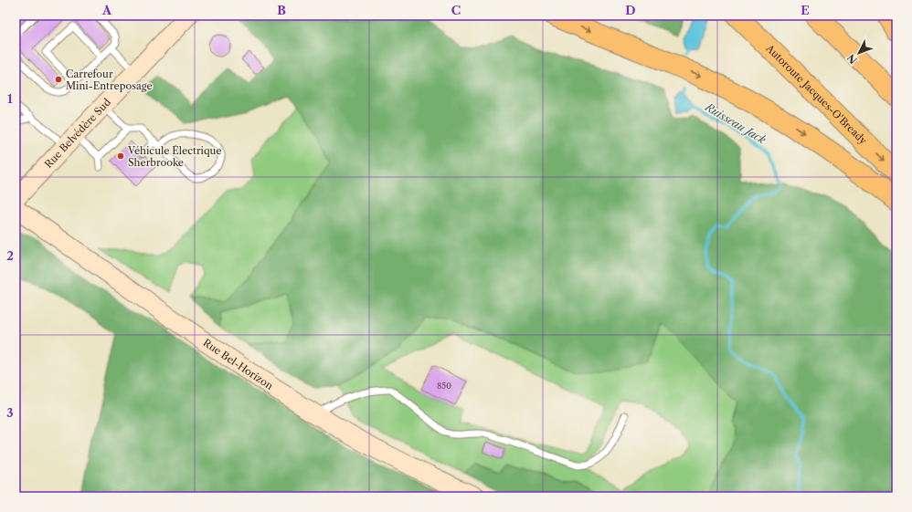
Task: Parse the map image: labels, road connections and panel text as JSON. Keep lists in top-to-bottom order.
{
  "streets": {
    "highway": ["Autoroute Jacques-O'Bready"],
    "street": ["Rue Belvédère Sud", "Rue Bel-Horizon"]
  },
  "water": ["Ruisseau Jack"],
  "places": ["Carrefour Mini-Entreposage", "Véhicule Électrique Sherbrooke"],
  "house_numbers": ["850"],
  "north": "bottom left",
  "grid": {
    "columns": [
      "A",
      "B",
      "C",
      "D",
      "E"
    ],
    "rows": ["1", "2", "3"]
  }
}
